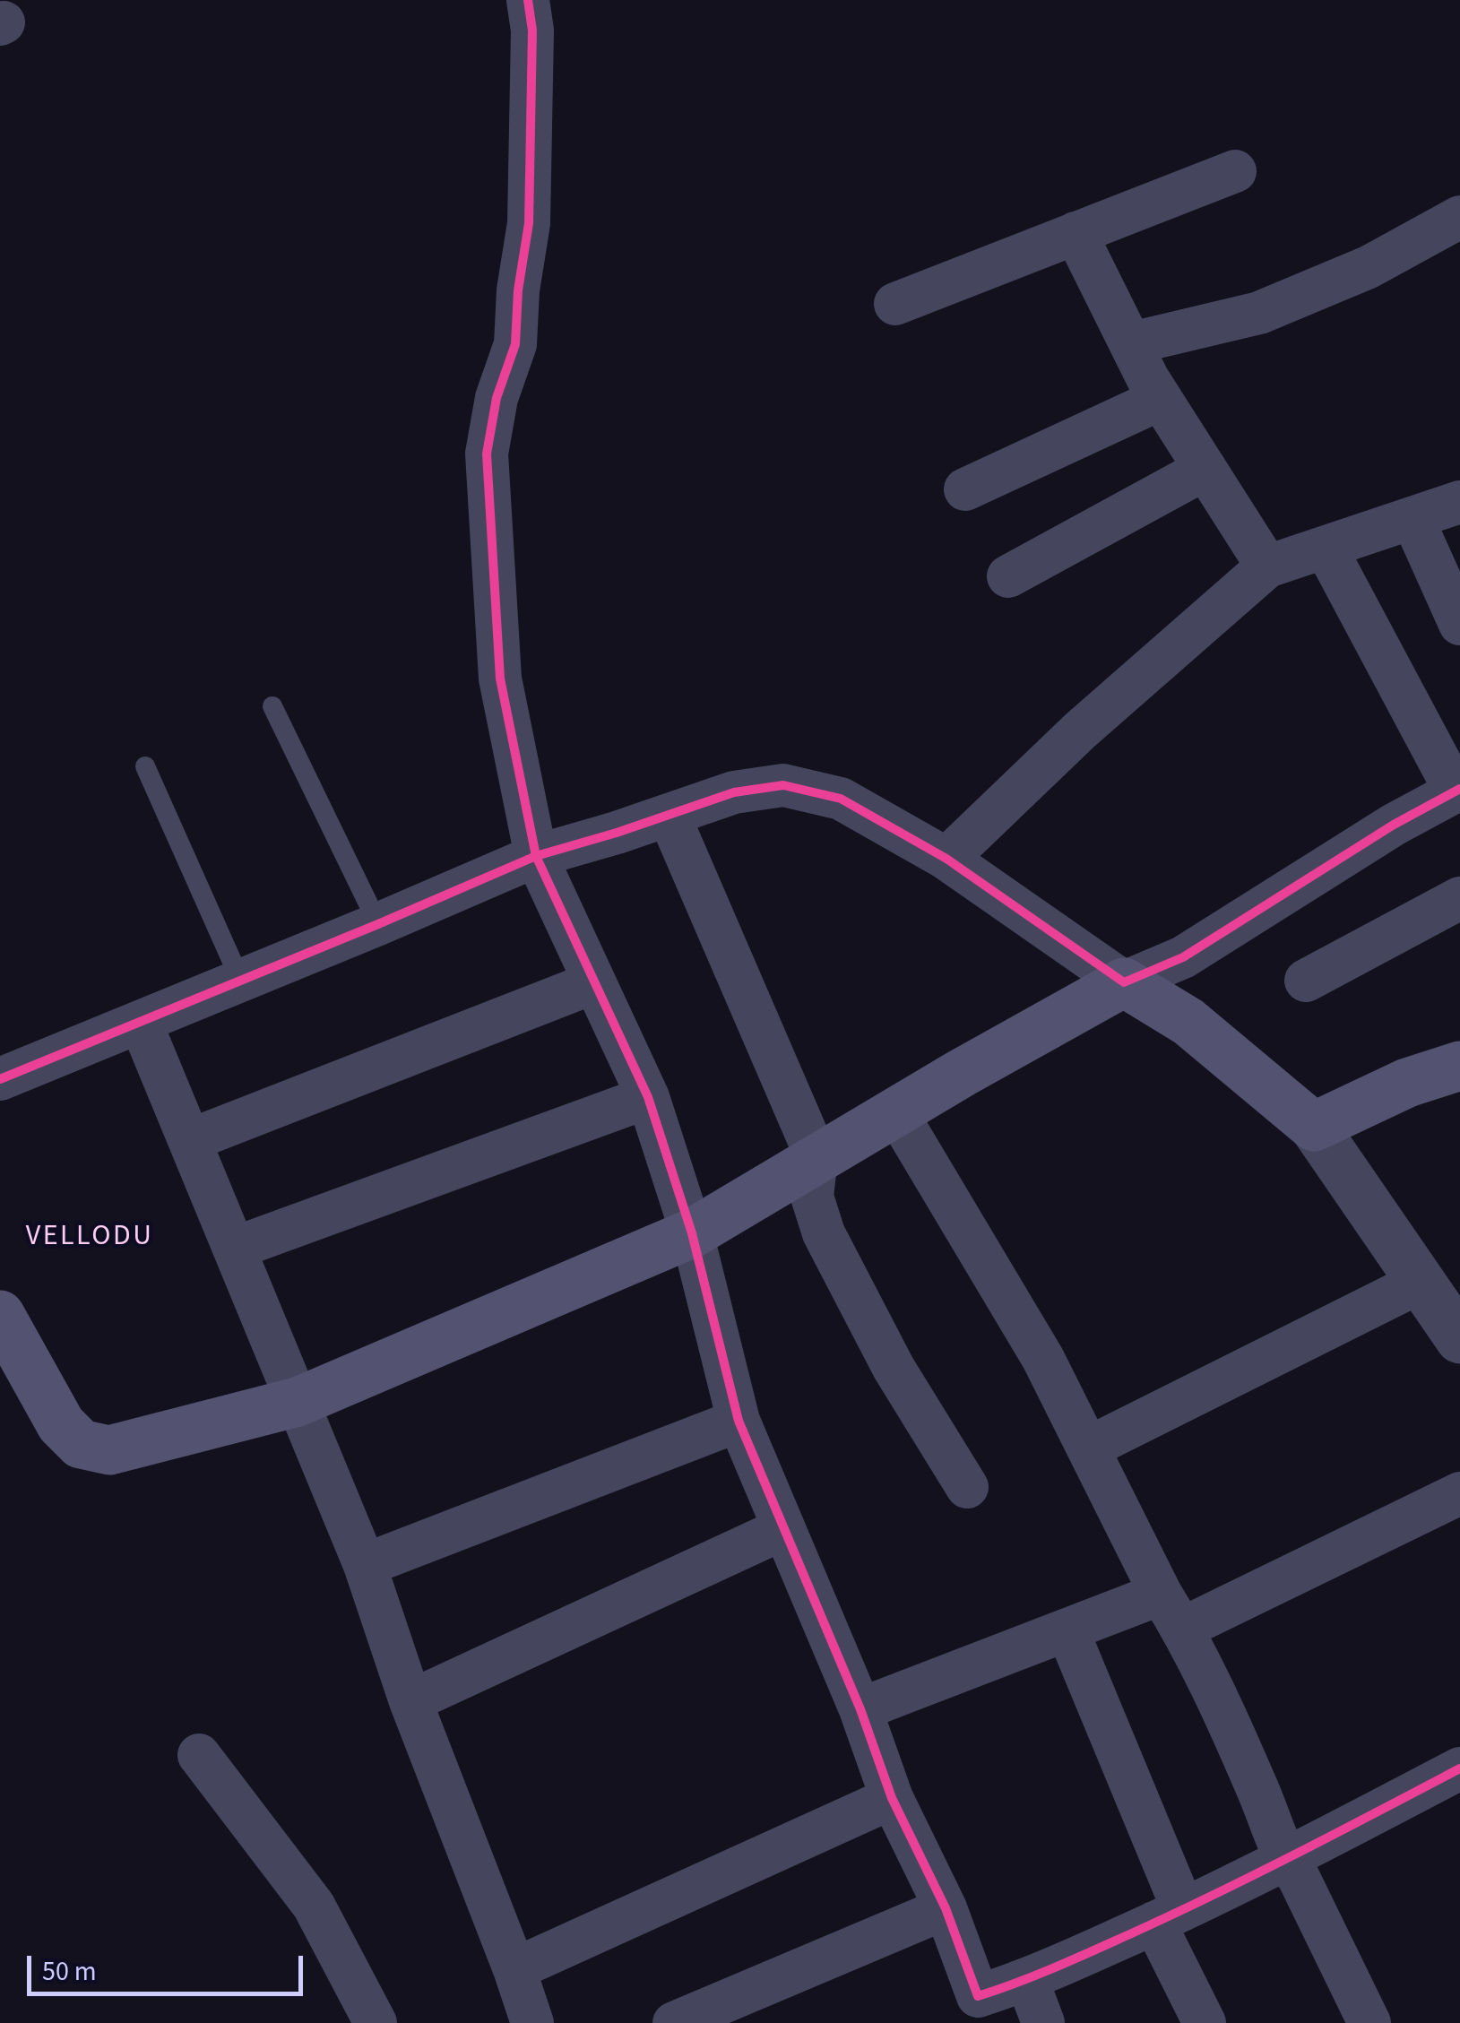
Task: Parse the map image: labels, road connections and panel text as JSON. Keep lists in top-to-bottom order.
{
  "districts": ["VELLODU"],
  "scale_bar": "50 m"
}
